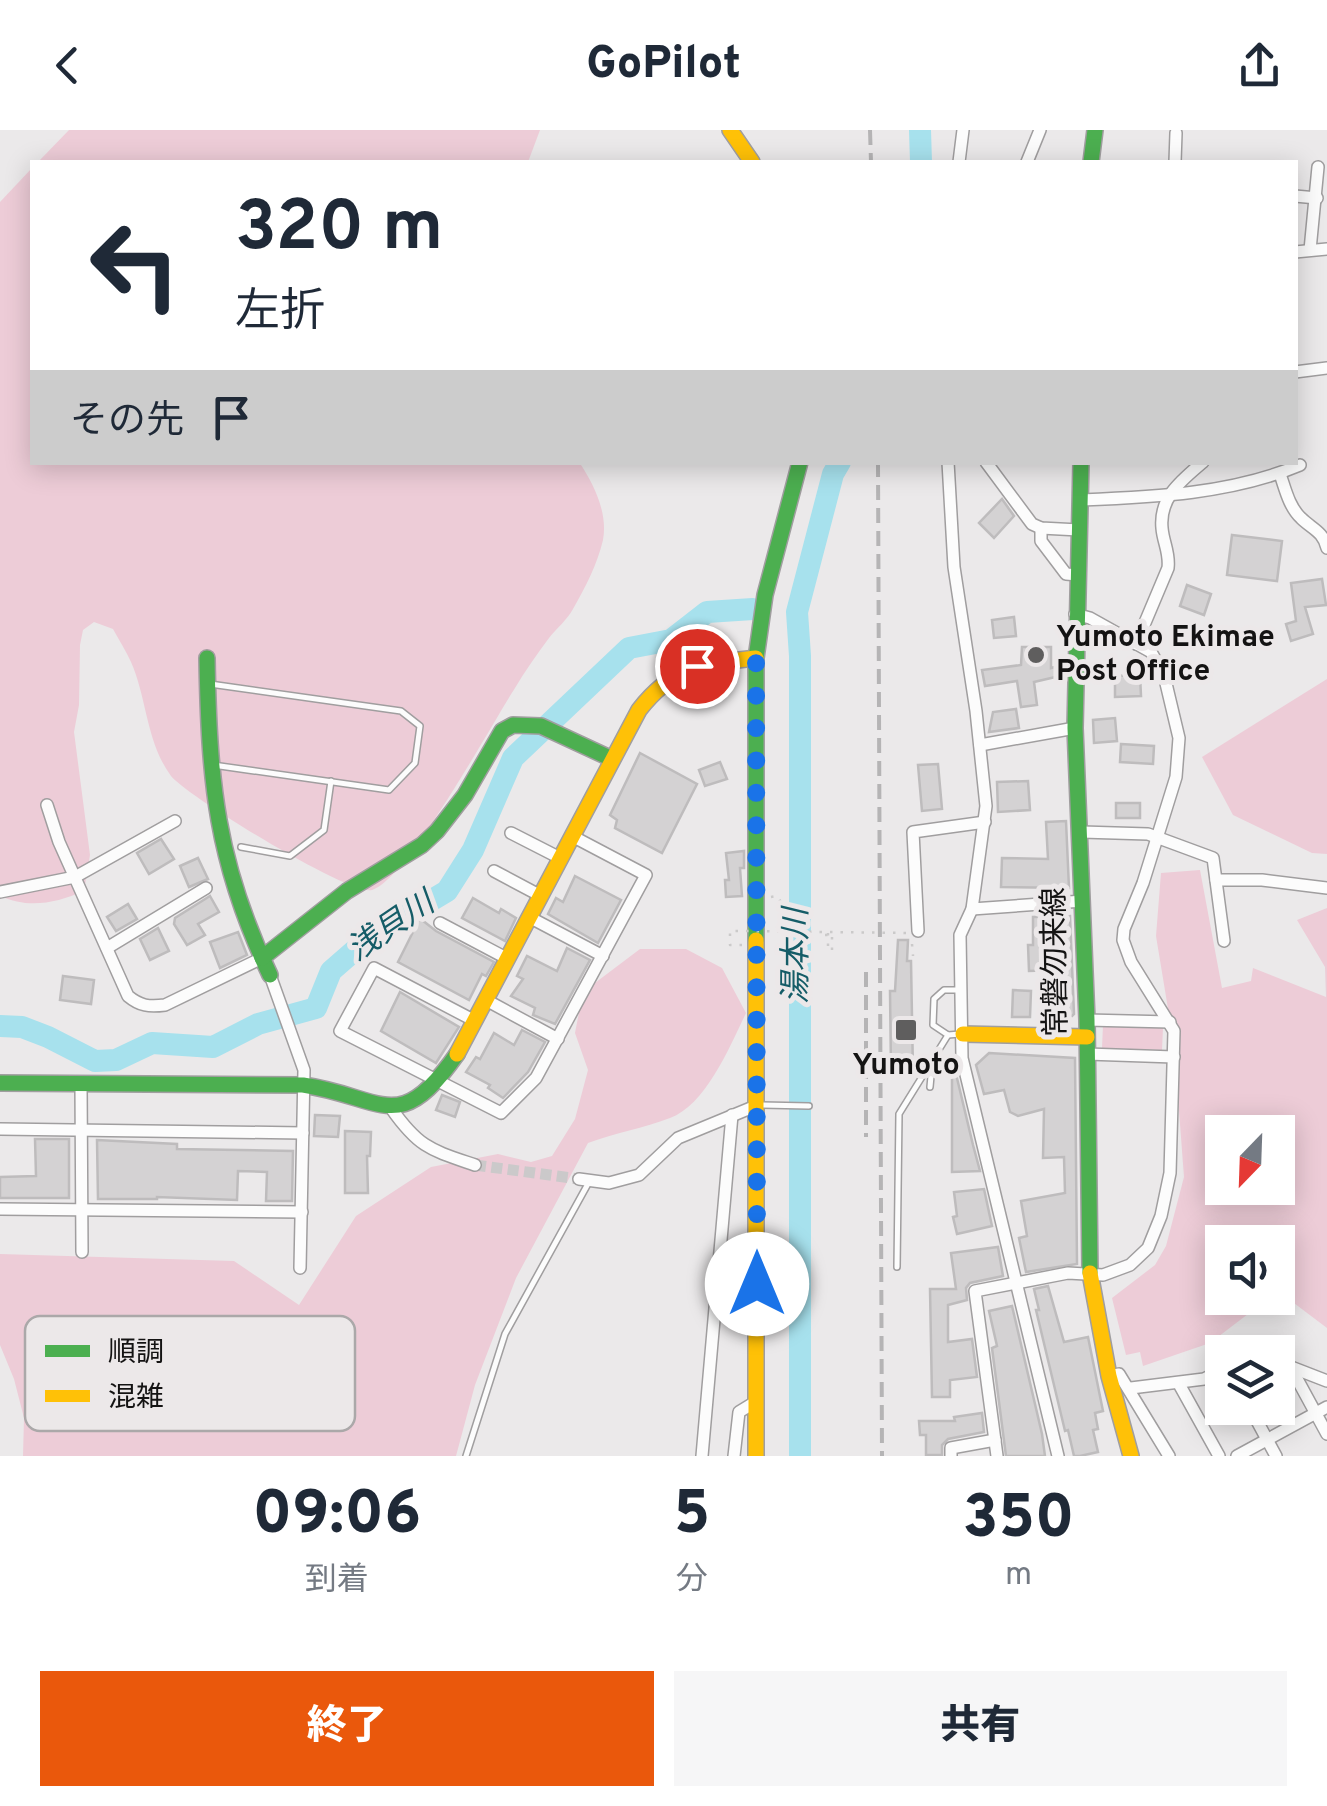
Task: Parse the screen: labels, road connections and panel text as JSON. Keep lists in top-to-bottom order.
{
  "streets": {
    "main road": ["常磐勿来線"]
  },
  "water": ["浅貝川", "湯本川"],
  "places": {
    "other": ["Yumoto Ekimae Post Office"],
    "transit": ["Yumoto"]
  },
  "legend": ["順調", "混雑"],
  "north": "bottom left",
  "page": {
    "header": "GoPilot",
    "turn": ["320 m", "左折"],
    "then": "その先",
    "eta": [
      "09:06",
      "到着",
      "5",
      "分",
      "350",
      "m"
    ],
    "buttons": ["終了", "共有"]
  }
}
